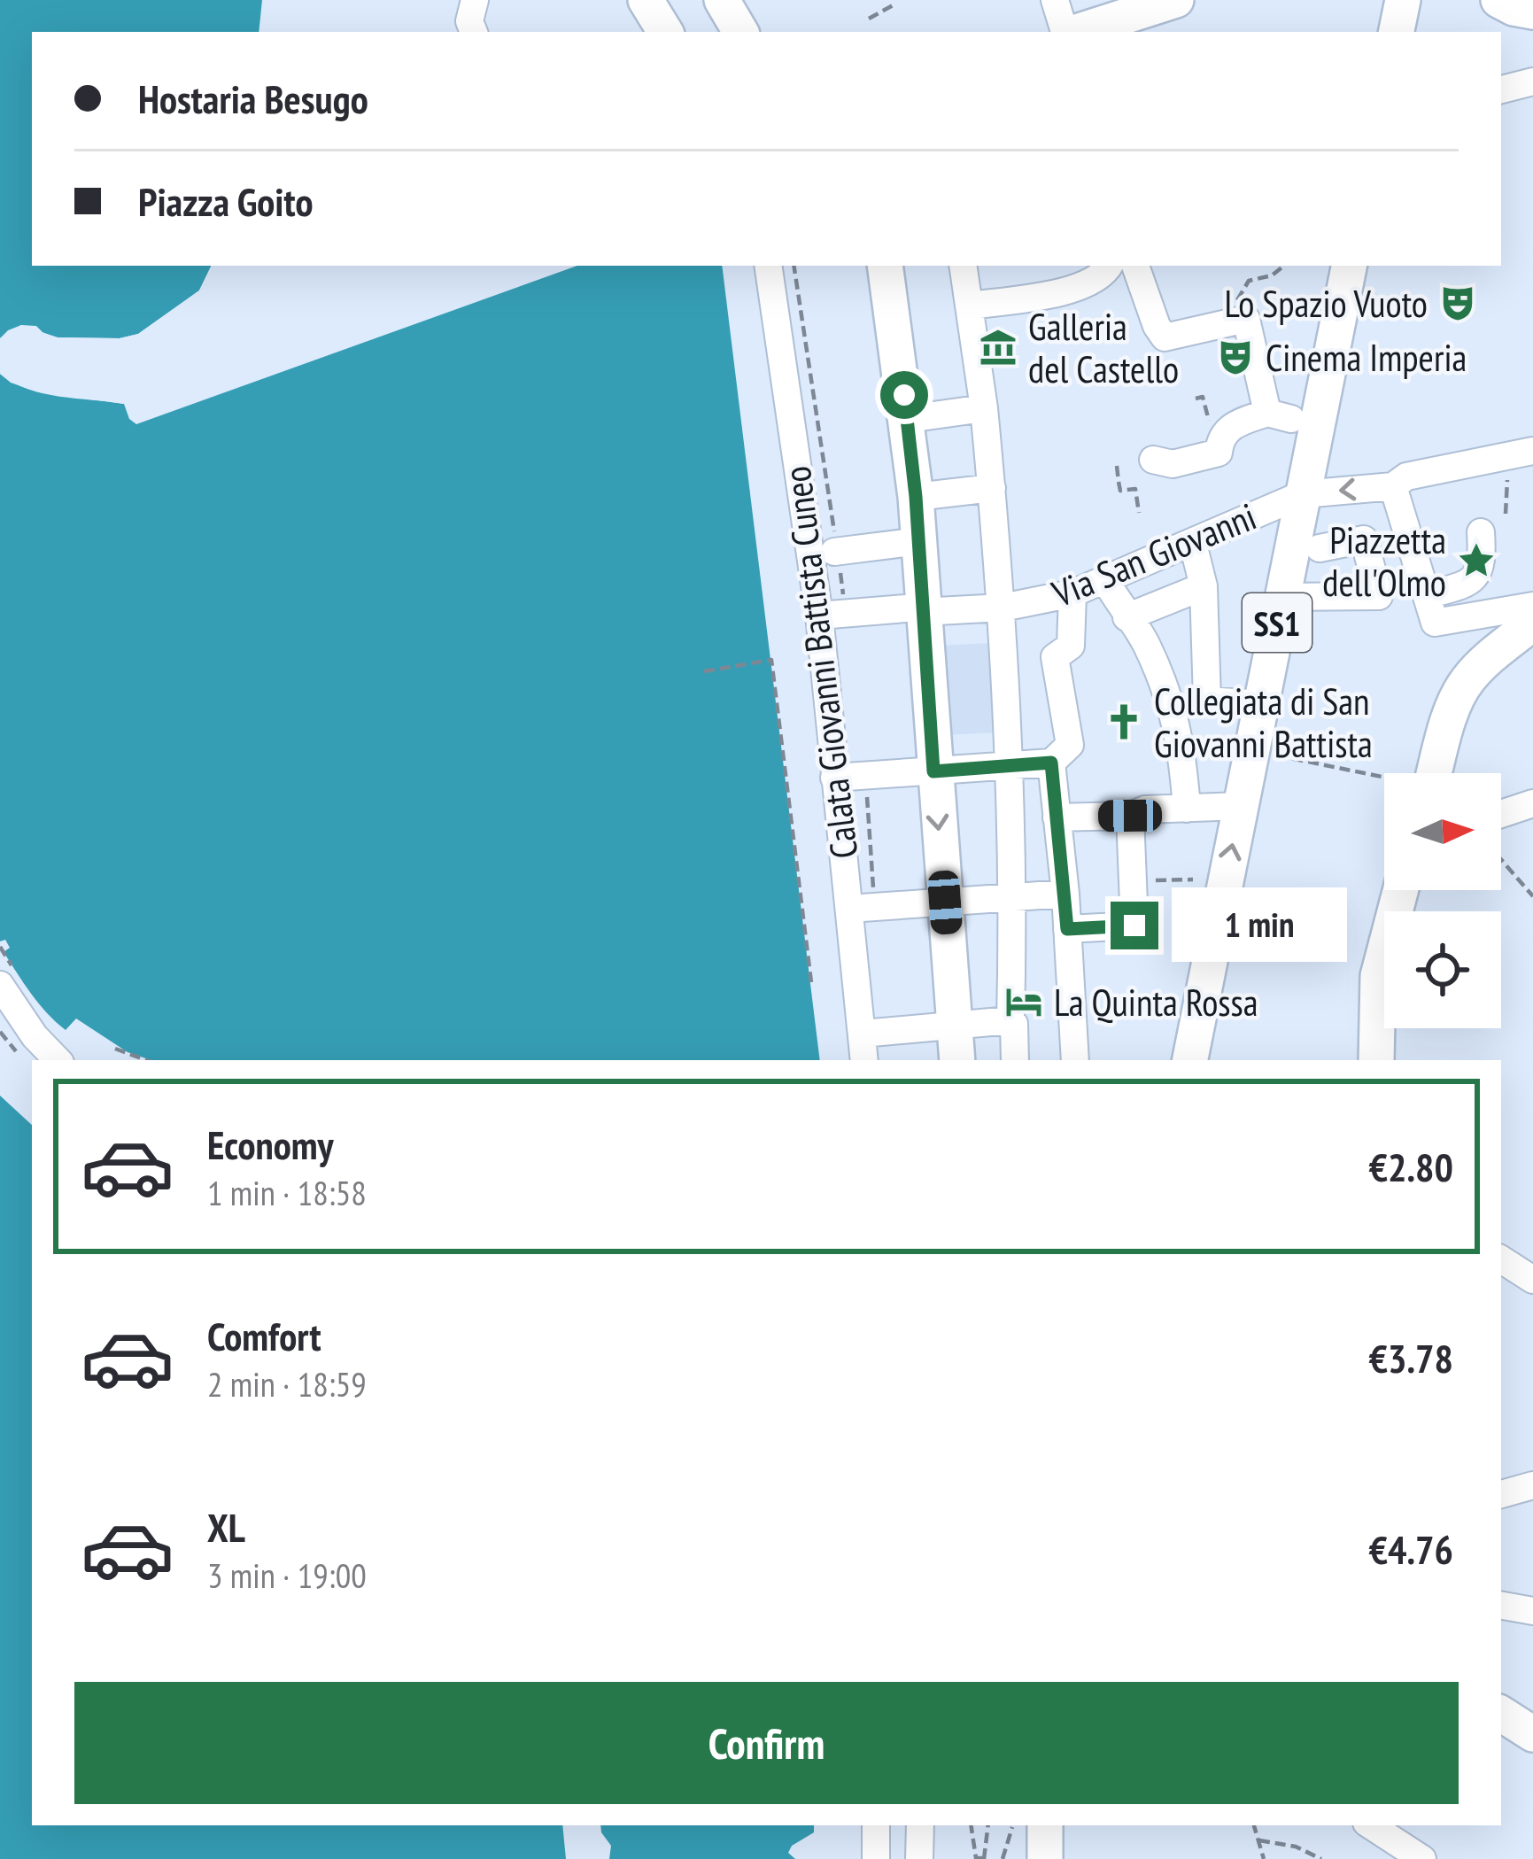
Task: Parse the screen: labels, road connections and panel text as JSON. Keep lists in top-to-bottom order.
{
  "streets": {
    "main road": ["SS1"],
    "street": ["Via San Giovanni", "Calata Giovanni Battista Cuneo"]
  },
  "crossings": [
    ["Via San Giovanni", "SS1"],
    ["Via San Giovanni", "Calata Giovanni Battista Cuneo"]
  ],
  "places": {
    "theatre": ["Lo Spazio Vuoto", "Cinema Imperia"],
    "museum": ["Galleria del Castello"],
    "place": ["Piazzetta dell'Olmo"],
    "church": ["Collegiata di San Giovanni Battista"],
    "hotel": ["La Quinta Rossa"]
  },
  "north": "right",
  "page": {
    "banner": ["Hostaria Besugo", "Piazza Goito"],
    "bubble": "1 min",
    "list": [
      {
        "name": "Economy",
        "note": "1 min · 18:58",
        "value": "€2.80"
      },
      {
        "name": "Comfort",
        "note": "2 min · 18:59",
        "value": "€3.78"
      },
      {
        "name": "XL",
        "note": "3 min · 19:00",
        "value": "€4.76"
      }
    ],
    "buttons": "Confirm"
  }
}
